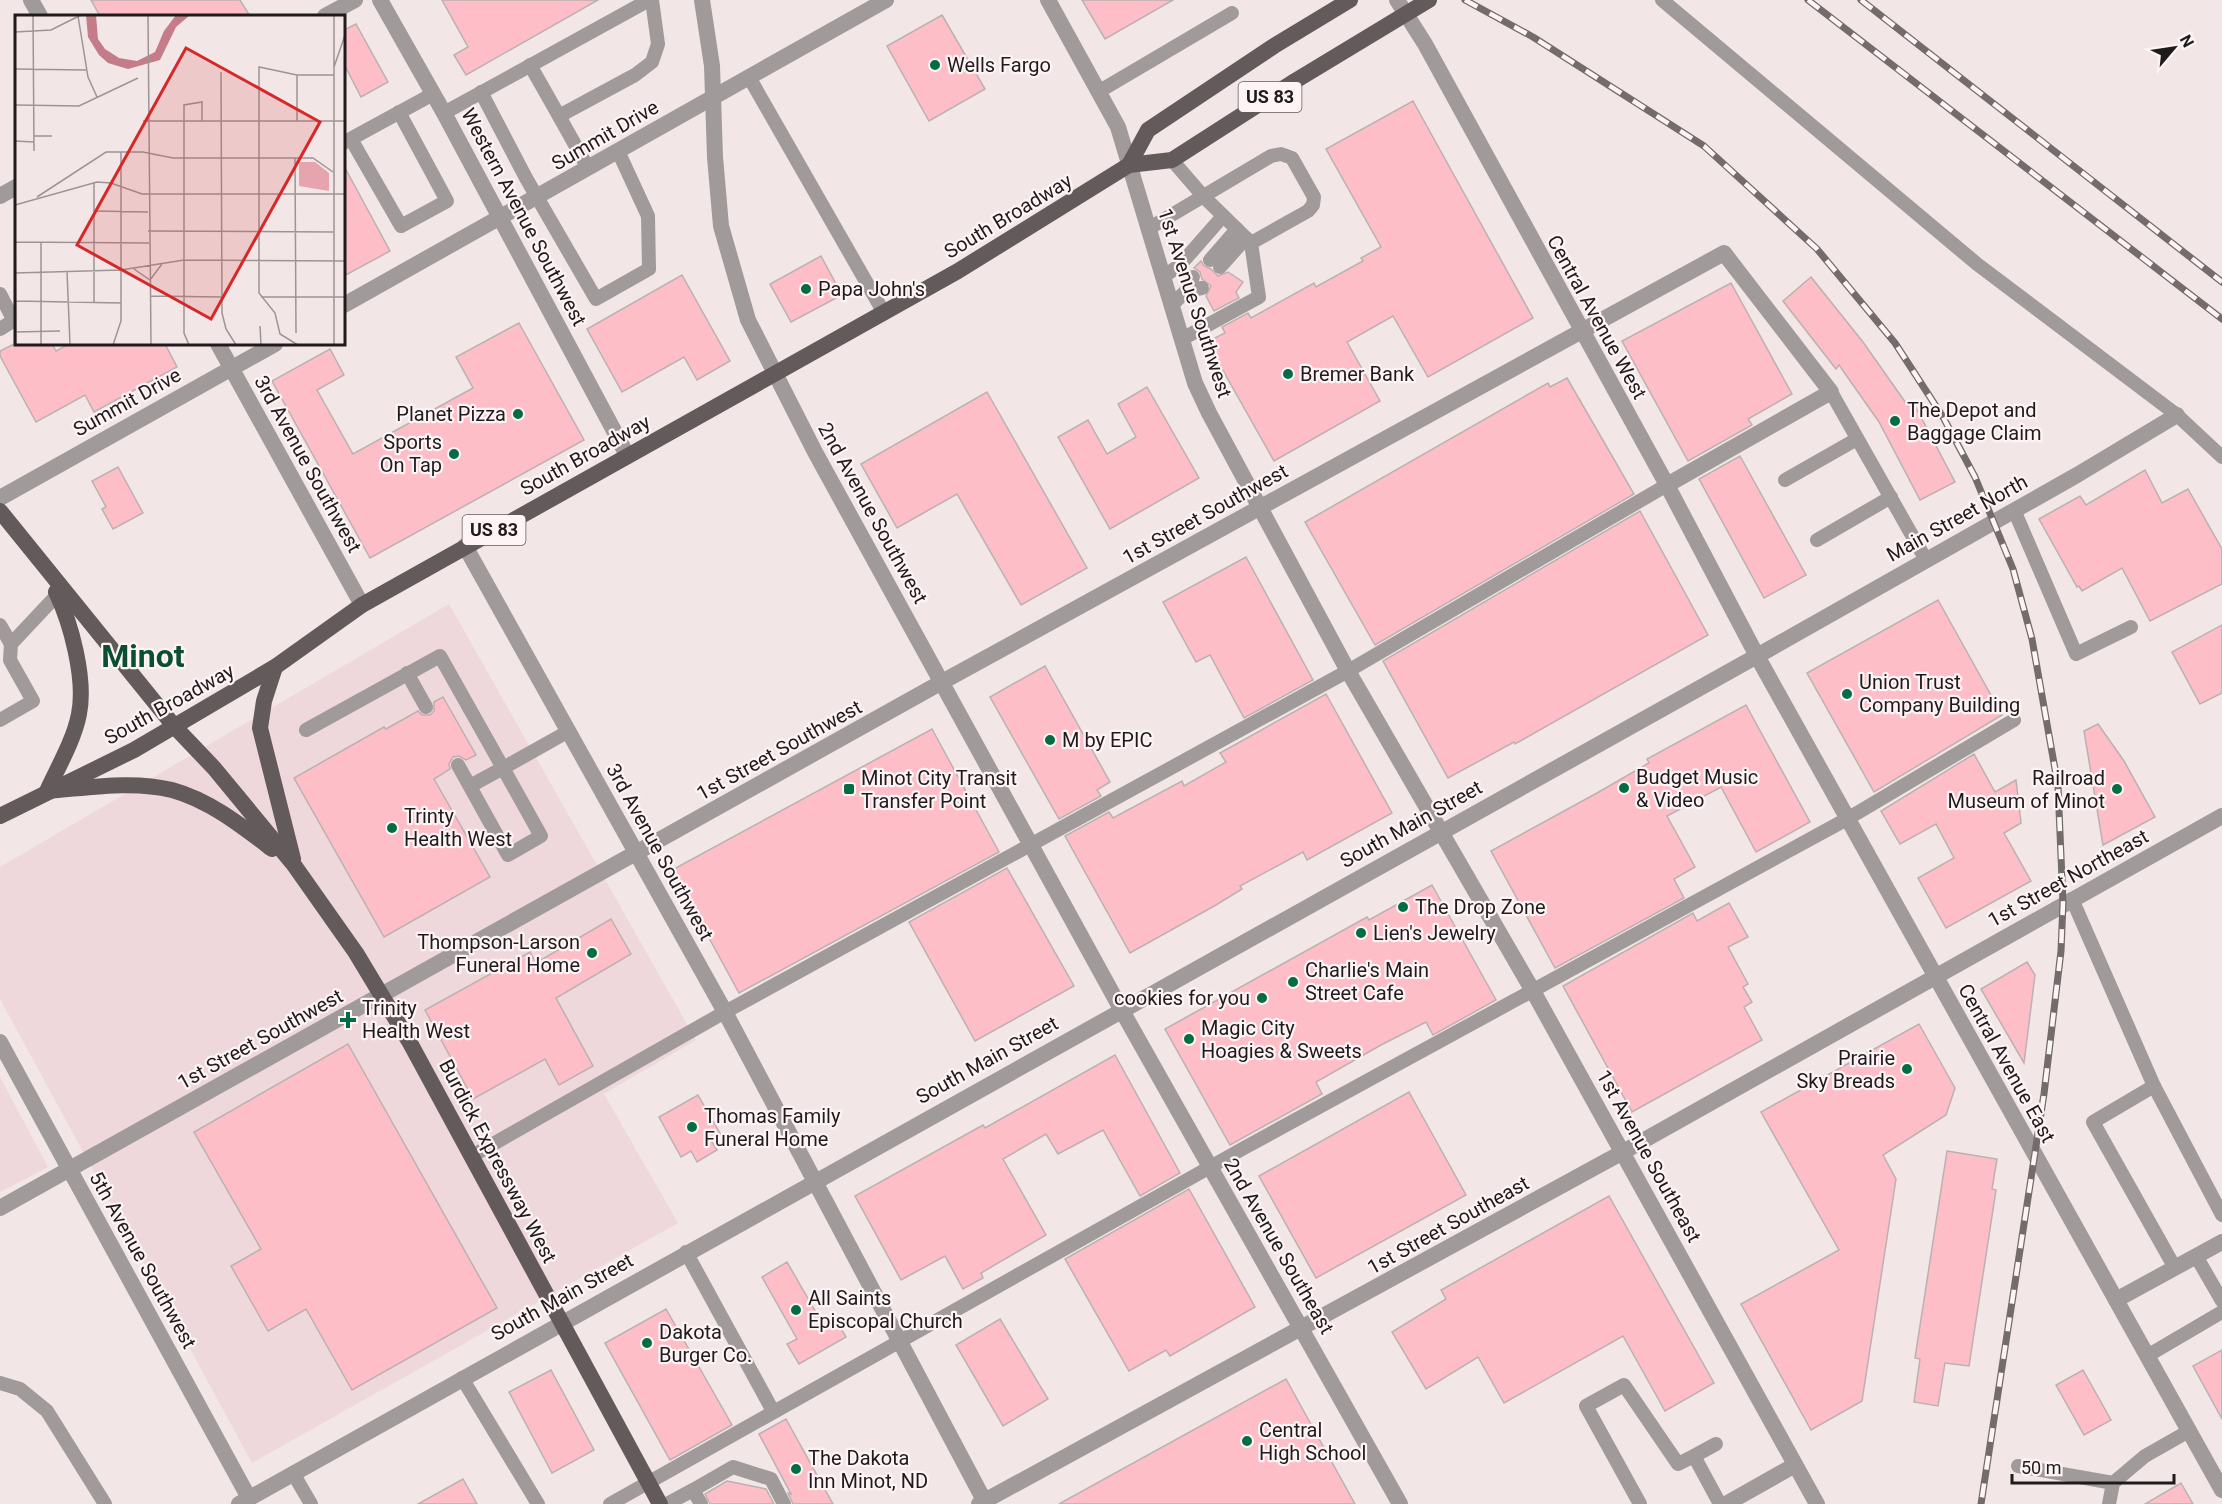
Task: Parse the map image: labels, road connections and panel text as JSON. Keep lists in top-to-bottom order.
{
  "streets": {
    "main road": ["US 83", "South Broadway", "Burdick Expressway West"],
    "street": [
      "Summit Drive",
      "Western Avenue Southwest",
      "1st Avenue Southwest",
      "Central Avenue West",
      "3rd Avenue Southwest",
      "2nd Avenue Southwest",
      "1st Street Southwest",
      "Main Street North",
      "South Main Street",
      "1st Street Northeast",
      "Central Avenue East",
      "1st Avenue Southeast",
      "1st Street Southeast",
      "2nd Avenue Southeast",
      "5th Avenue Southwest"
    ]
  },
  "crossings": [
    ["Summit Drive", "Western Avenue Southwest"],
    ["Summit Drive", "3rd Avenue Southwest"],
    ["Summit Drive", "2nd Avenue Southwest"],
    ["South Broadway", "Western Avenue Southwest"],
    ["South Broadway", "1st Avenue Southwest"],
    ["South Broadway", "Central Avenue West"],
    ["South Broadway", "3rd Avenue Southwest"],
    ["South Broadway", "2nd Avenue Southwest"],
    ["South Broadway", "Burdick Expressway West"],
    ["1st Avenue Southwest", "1st Street Southwest"],
    ["1st Avenue Southwest", "South Main Street"],
    ["1st Avenue Southwest", "1st Avenue Southeast"],
    ["Central Avenue West", "1st Street Southwest"],
    ["Central Avenue West", "Main Street North"],
    ["Central Avenue West", "South Main Street"],
    ["Central Avenue West", "Central Avenue East"],
    ["3rd Avenue Southwest", "1st Street Southwest"],
    ["3rd Avenue Southwest", "South Main Street"],
    ["3rd Avenue Southwest", "1st Street Southeast"],
    ["2nd Avenue Southwest", "1st Street Southwest"],
    ["2nd Avenue Southwest", "South Main Street"],
    ["2nd Avenue Southwest", "2nd Avenue Southeast"],
    ["1st Street Southwest", "Burdick Expressway West"],
    ["1st Street Southwest", "5th Avenue Southwest"],
    ["Main Street North", "South Main Street"],
    ["Main Street North", "Central Avenue East"],
    ["South Main Street", "Central Avenue East"],
    ["South Main Street", "1st Avenue Southeast"],
    ["South Main Street", "Burdick Expressway West"],
    ["South Main Street", "2nd Avenue Southeast"],
    ["South Main Street", "5th Avenue Southwest"],
    ["1st Street Northeast", "Central Avenue East"],
    ["1st Street Northeast", "1st Street Southeast"],
    ["Central Avenue East", "1st Street Southeast"],
    ["1st Avenue Southeast", "1st Street Southeast"],
    ["1st Street Southeast", "2nd Avenue Southeast"]
  ],
  "districts": ["Minot"],
  "places": {
    "other": [
      "Wells Fargo",
      "Papa John's",
      "Bremer Bank",
      "Planet Pizza",
      "The Depot and Baggage Claim",
      "Sports On Tap",
      "Union Trust Company Building",
      "M by EPIC",
      "Budget Music & Video",
      "Railroad Museum of Minot",
      "Trinty Health West",
      "The Drop Zone",
      "Lien's Jewelry",
      "Thompson-Larson Funeral Home",
      "Charlie's Main Street Cafe",
      "cookies for you",
      "Magic City Hoagies & Sweets",
      "Prairie Sky Breads",
      "Thomas Family Funeral Home",
      "All Saints Episcopal Church",
      "Dakota Burger Co.",
      "Central High School",
      "The Dakota Inn Minot, ND"
    ],
    "transit": ["Minot City Transit Transfer Point"],
    "health": ["Trinity Health West"]
  },
  "scale_bar": "50 m",
  "north": "top right"
}
